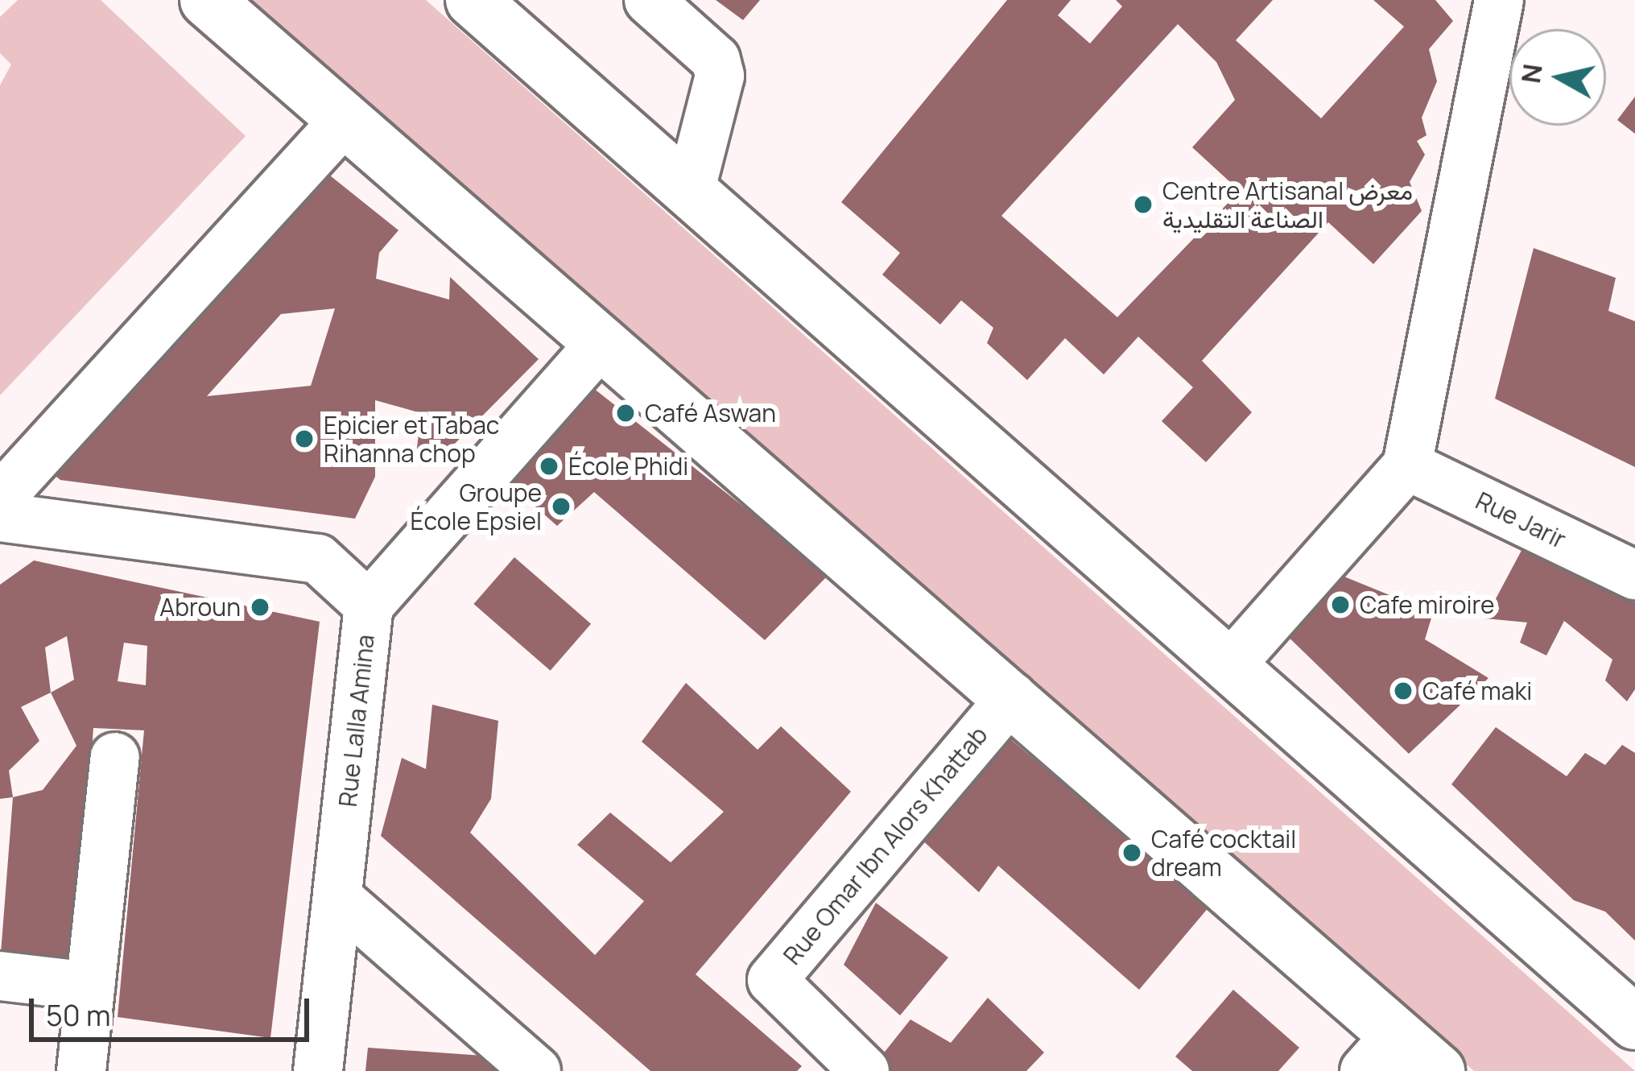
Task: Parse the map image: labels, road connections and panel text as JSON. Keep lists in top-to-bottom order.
{
  "streets": {
    "street": ["Rue Jarir", "Rue Lalla Amina", "Rue Omar Ibn Alors Khattab"]
  },
  "places": [
    "Centre Artisanal معرض الصناعة التقليدية",
    "Café Aswan",
    "Epicier et Tabac Rihanna chop",
    "École Phidi",
    "Groupe École Epsiel",
    "Cafe miroire",
    "Abroun",
    "Café maki",
    "Café cocktail dream"
  ],
  "scale_bar": "50 m",
  "north": "left"
}
